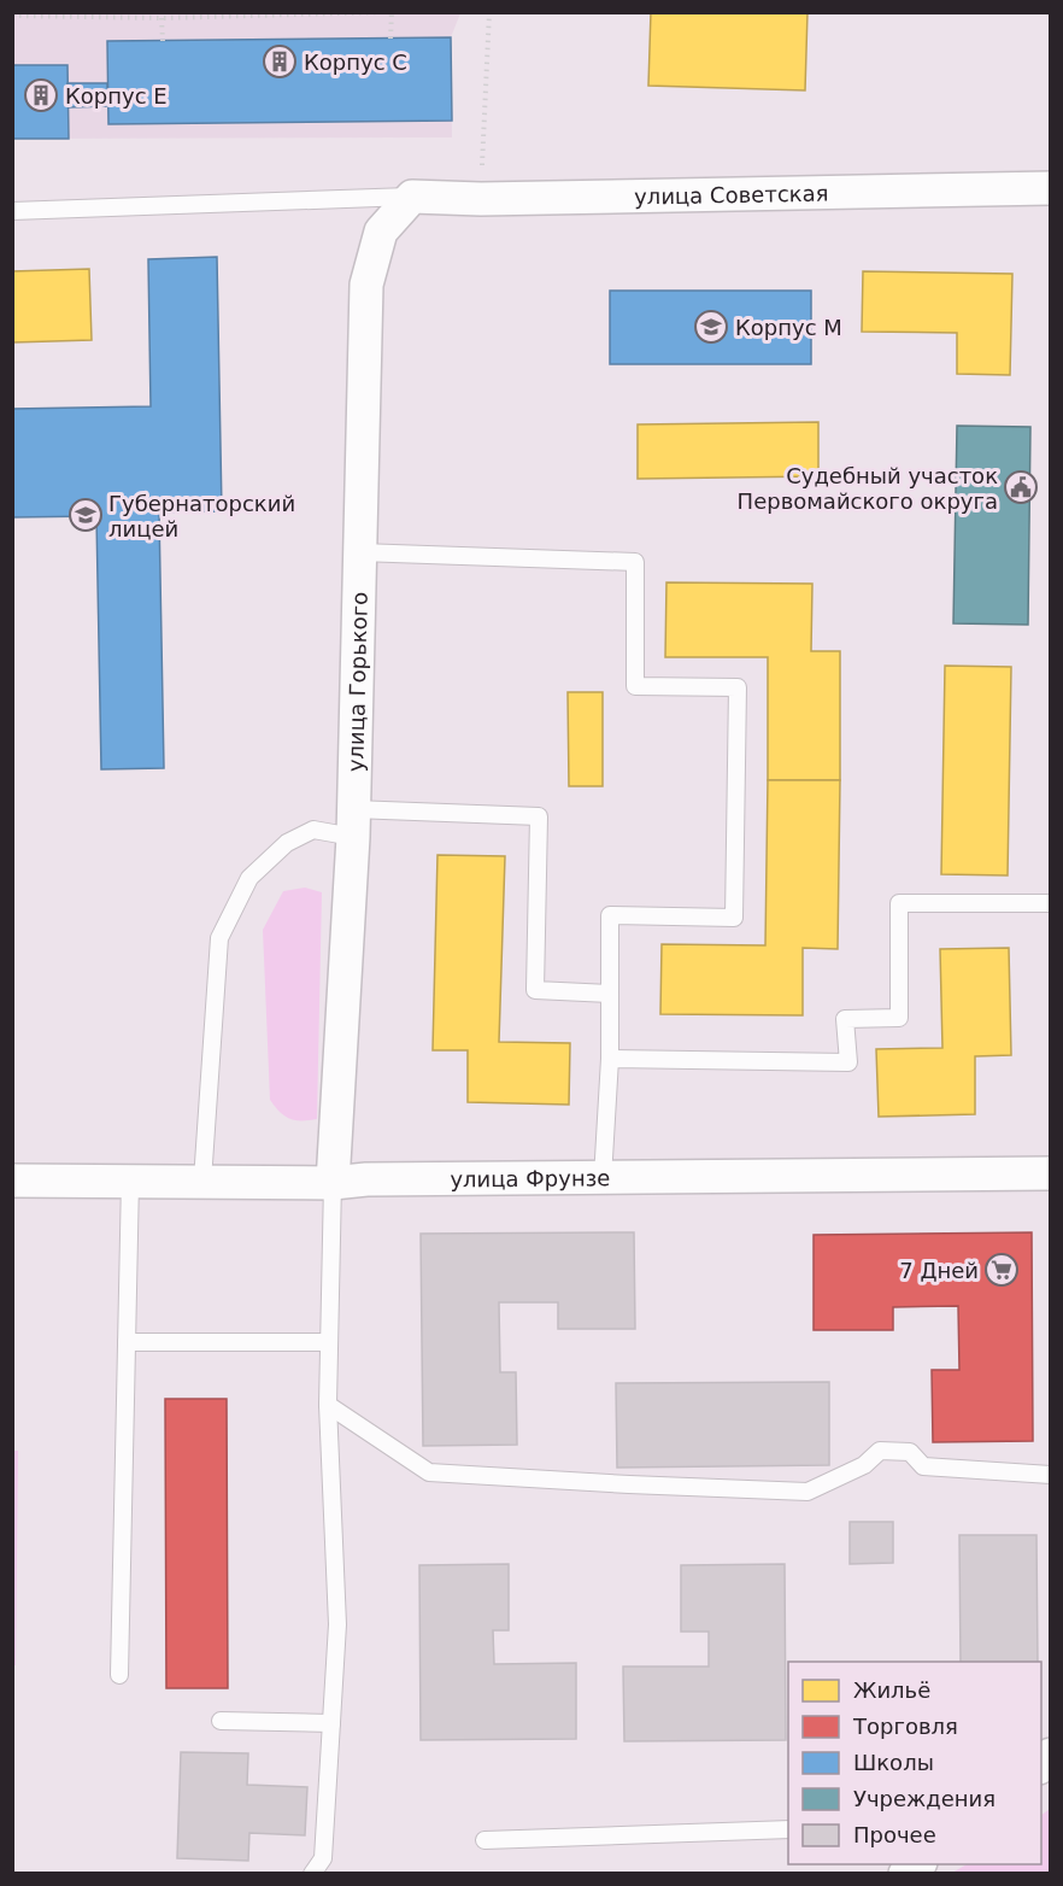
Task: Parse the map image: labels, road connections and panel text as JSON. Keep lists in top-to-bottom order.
{
  "streets": {
    "street": ["улица Советская", "улица Горького", "улица Фрунзе"]
  },
  "crossings": [
    ["улица Советская", "улица Горького"],
    ["улица Горького", "улица Фрунзе"]
  ],
  "places": {
    "building": ["Корпус С", "Корпус Е"],
    "school or university": ["Корпус M", "Губернаторский лицей"],
    "public building": ["Судебный участок Первомайского округа"],
    "supermarket": ["7 Дней"]
  },
  "legend": [
    "Жильё",
    "Торговля",
    "Школы",
    "Учреждения",
    "Прочее"
  ]
}
